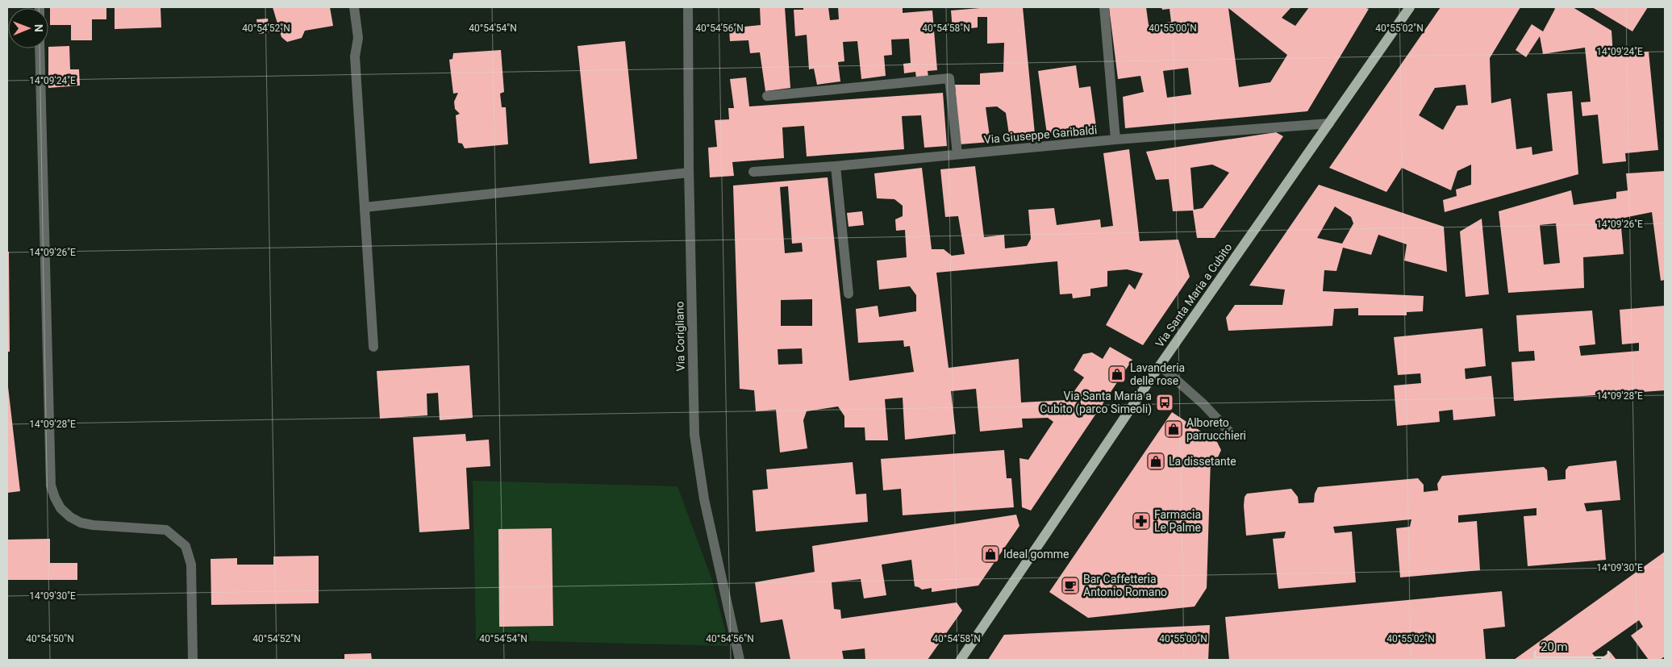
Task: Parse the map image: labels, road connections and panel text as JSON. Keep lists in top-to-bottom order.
{
  "streets": {
    "main road": ["Via Santa Maria a Cubito"],
    "street": ["Via Giuseppe Garibaldi", "Via Corigliano"]
  },
  "crossings": [
    ["Via Giuseppe Garibaldi", "Via Santa Maria a Cubito"]
  ],
  "places": {
    "shop": [
      "Lavanderia delle rose",
      "Alboreto parrucchieri",
      "La dissetante",
      "Ideal gomme"
    ],
    "bus stop": ["Via Santa Maria a Cubito (parco Simeoli)"],
    "pharmacy": ["Farmacia Le Palme"],
    "cafe": ["Bar Caffetteria Antonio Romano"]
  },
  "scale_bar": "20 m",
  "north": "right",
  "coordinates": [
    "40°54'52\"N",
    "40°54'54\"N",
    "40°54'56\"N",
    "40°54'58\"N",
    "40°55'00\"N",
    "40°55'02\"N",
    "14°09'24\"E",
    "14°09'26\"E",
    "14°09'28\"E",
    "14°09'30\"E",
    "40°54'50\"N"
  ]
}
